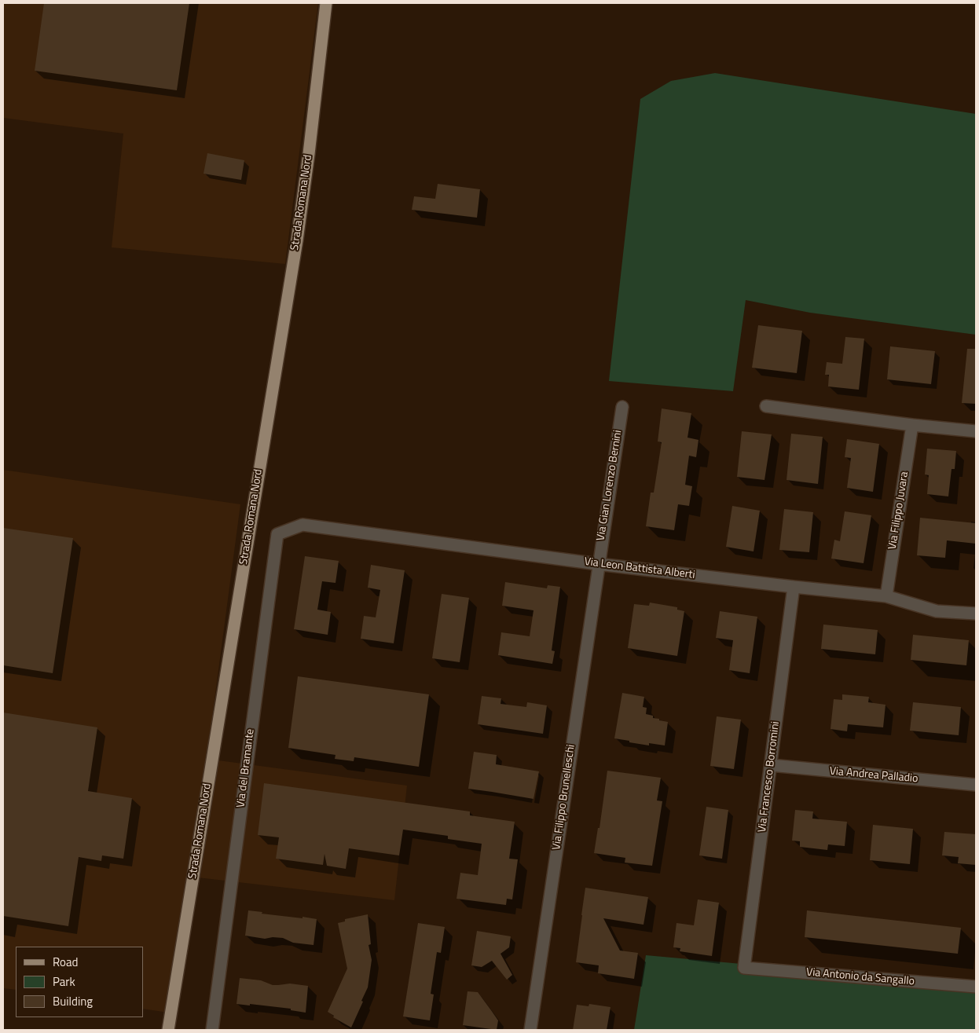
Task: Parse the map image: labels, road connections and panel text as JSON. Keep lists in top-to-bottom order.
{
  "streets": {
    "main road": ["Strada Romana Nord"],
    "street": [
      "Via Gian Lorenzo Bernini",
      "Via Filippo Juvara",
      "Via Leon Battista Alberti",
      "Via del Bramante",
      "Via Andrea Palladio",
      "Via Francesco Borromini",
      "Via Filippo Brunelleschi",
      "Via Antonio da Sangallo"
    ]
  },
  "crossings": [
    ["Via Gian Lorenzo Bernini", "Via Leon Battista Alberti"],
    ["Via Gian Lorenzo Bernini", "Via Filippo Brunelleschi"],
    ["Via Filippo Juvara", "Via Leon Battista Alberti"],
    ["Via Leon Battista Alberti", "Via del Bramante"],
    ["Via Leon Battista Alberti", "Via Francesco Borromini"],
    ["Via Leon Battista Alberti", "Via Filippo Brunelleschi"],
    ["Via Andrea Palladio", "Via Francesco Borromini"],
    ["Via Francesco Borromini", "Via Antonio da Sangallo"]
  ],
  "legend": ["Road", "Park", "Building"]
}
